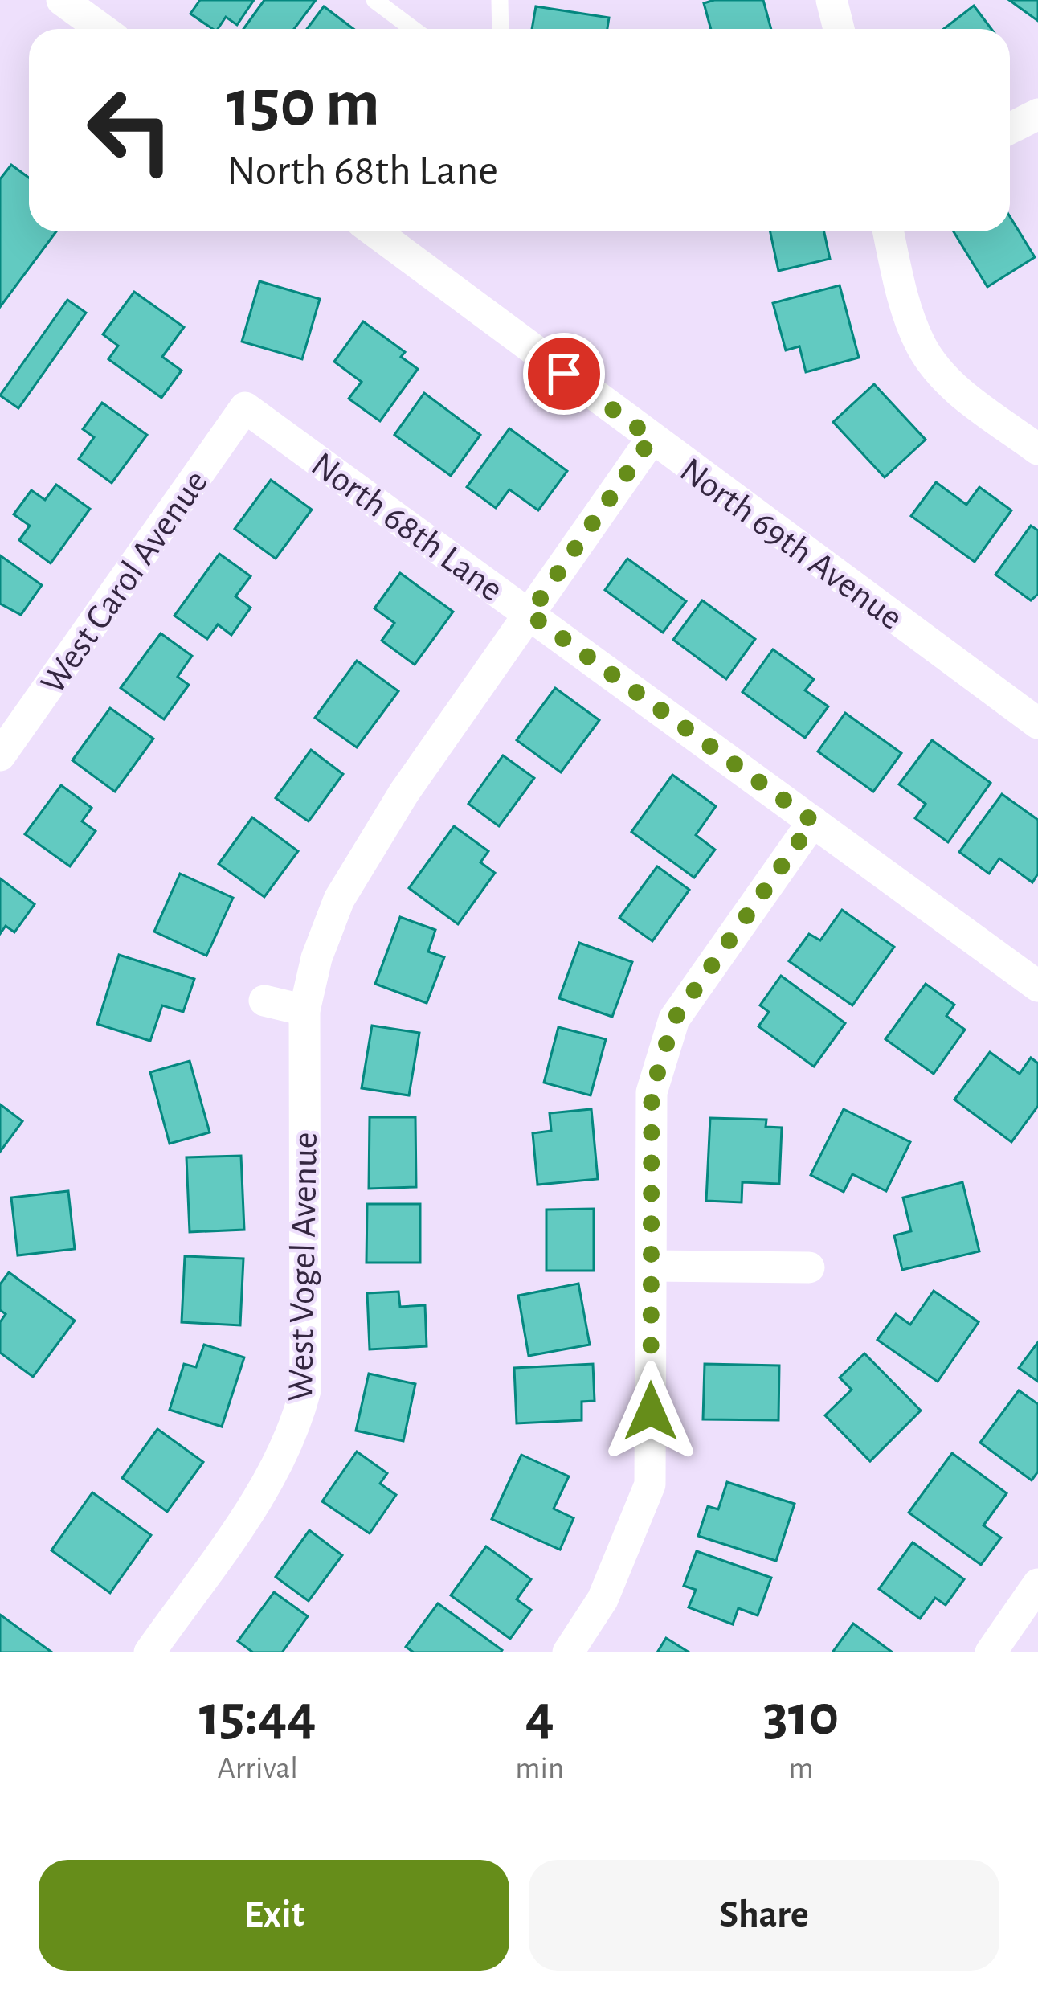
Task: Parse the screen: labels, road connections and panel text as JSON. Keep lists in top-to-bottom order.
{
  "streets": {
    "street": [
      "North 68th Lane",
      "North 69th Avenue",
      "West Carol Avenue",
      "West Vogel Avenue"
    ]
  },
  "crossings": [
    ["North 68th Lane", "West Carol Avenue"],
    ["North 68th Lane", "West Vogel Avenue"],
    ["North 69th Avenue", "West Vogel Avenue"]
  ],
  "page": {
    "turn": ["150 m", "North 68th Lane"],
    "eta": [
      "15:44",
      "Arrival",
      "4",
      "min",
      "310",
      "m"
    ],
    "buttons": ["Exit", "Share"]
  }
}
